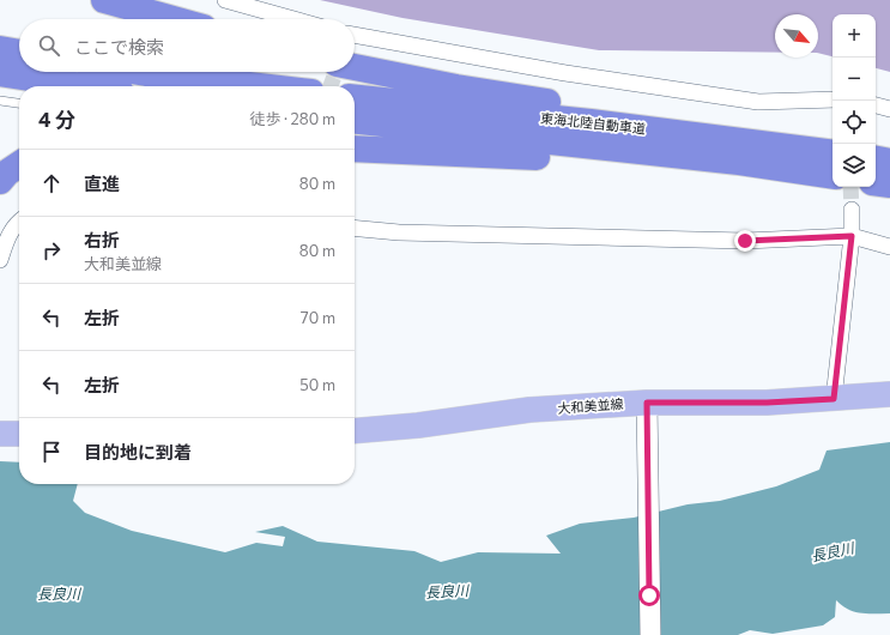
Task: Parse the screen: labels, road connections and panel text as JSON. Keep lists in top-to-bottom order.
{
  "streets": {
    "highway": ["東海北陸自動車道"],
    "main road": ["大和美並線"]
  },
  "water": ["長良川"],
  "north": "bottom right",
  "page": {
    "map_buttons": ["+", "−"],
    "search": "ここで検索",
    "heading": ["4 分", "徒歩 · 280 m"],
    "list": [
      ["直進", "80 m"],
      ["右折", "大和美並線", "80 m"],
      ["左折", "70 m"],
      ["左折", "50 m"],
      "目的地に到着"
    ]
  }
}
